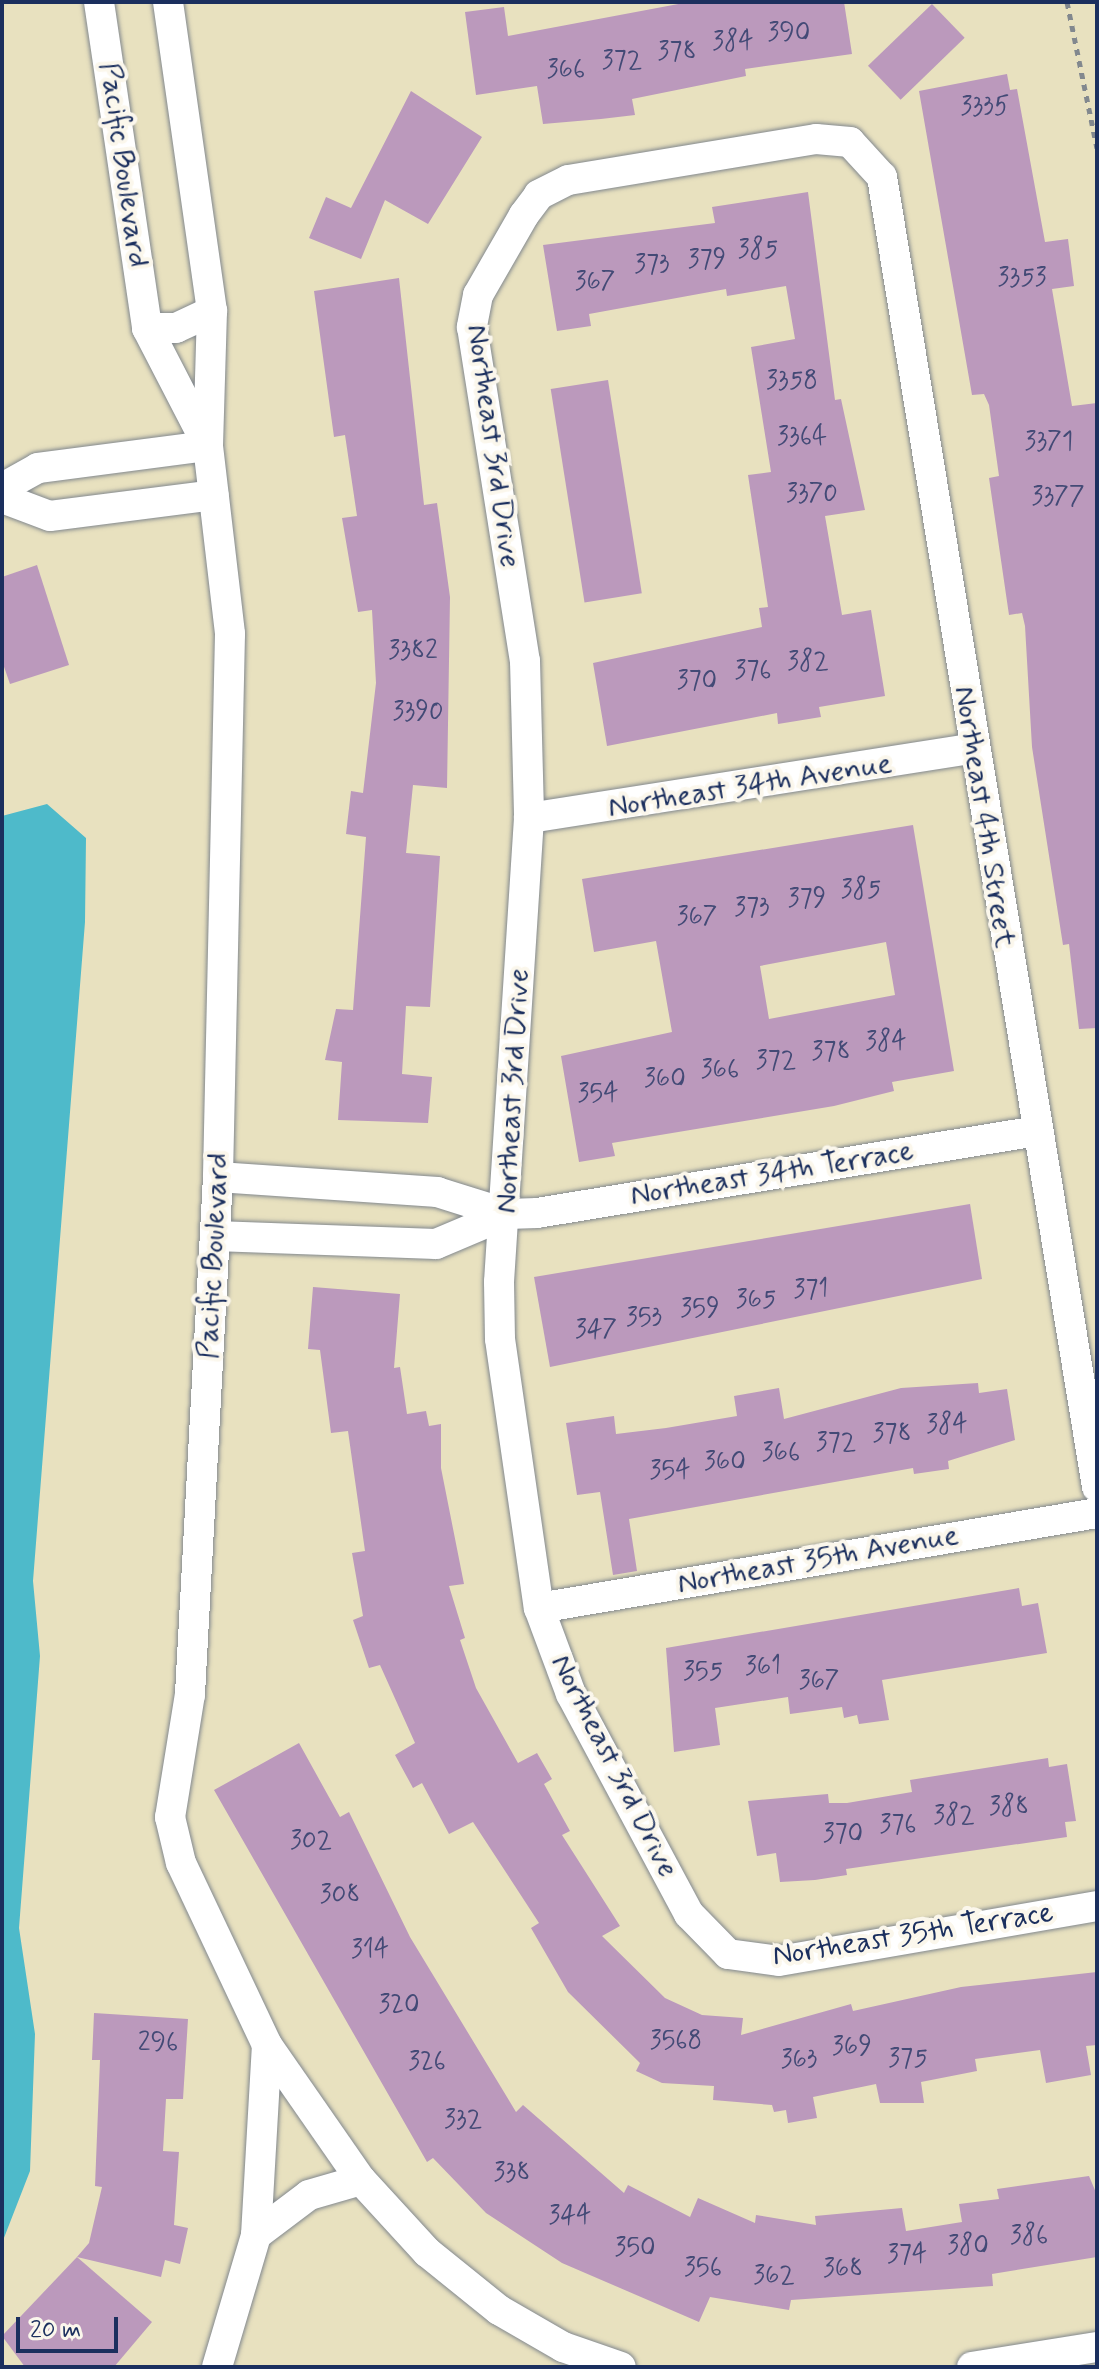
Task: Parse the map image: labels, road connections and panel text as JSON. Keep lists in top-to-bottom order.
{
  "streets": {
    "street": [
      "Pacific Boulevard",
      "Northeast 3rd Drive",
      "Northeast 34th Avenue",
      "Northeast 4th Street",
      "Northeast 34th Terrace",
      "Northeast 35th Avenue",
      "Northeast 35th Terrace"
    ]
  },
  "crossings": [
    ["Pacific Boulevard", "Northeast 34th Terrace"],
    ["Northeast 3rd Drive", "Northeast 34th Avenue"],
    ["Northeast 3rd Drive", "Northeast 4th Street"],
    ["Northeast 3rd Drive", "Northeast 34th Terrace"],
    ["Northeast 3rd Drive", "Northeast 35th Avenue"],
    ["Northeast 3rd Drive", "Northeast 35th Terrace"],
    ["Northeast 34th Avenue", "Northeast 4th Street"],
    ["Northeast 4th Street", "Northeast 34th Terrace"]
  ],
  "house_numbers": [
    "390",
    "384",
    "378",
    "372",
    "366",
    "3335",
    "385",
    "379",
    "373",
    "3353",
    "367",
    "3358",
    "3364",
    "3371",
    "3370",
    "3377",
    "3382",
    "382",
    "376",
    "370",
    "3390",
    "385",
    "379",
    "373",
    "367",
    "384",
    "378",
    "372",
    "366",
    "360",
    "354",
    "371",
    "365",
    "359",
    "353",
    "347",
    "384",
    "378",
    "372",
    "366",
    "360",
    "354",
    "361",
    "355",
    "367",
    "388",
    "382",
    "376",
    "370",
    "302",
    "308",
    "314",
    "320",
    "3568",
    "296",
    "369",
    "375",
    "363",
    "326",
    "332",
    "338",
    "344",
    "386",
    "380",
    "350",
    "374",
    "356",
    "368",
    "362"
  ],
  "scale_bar": "20 m"
}
